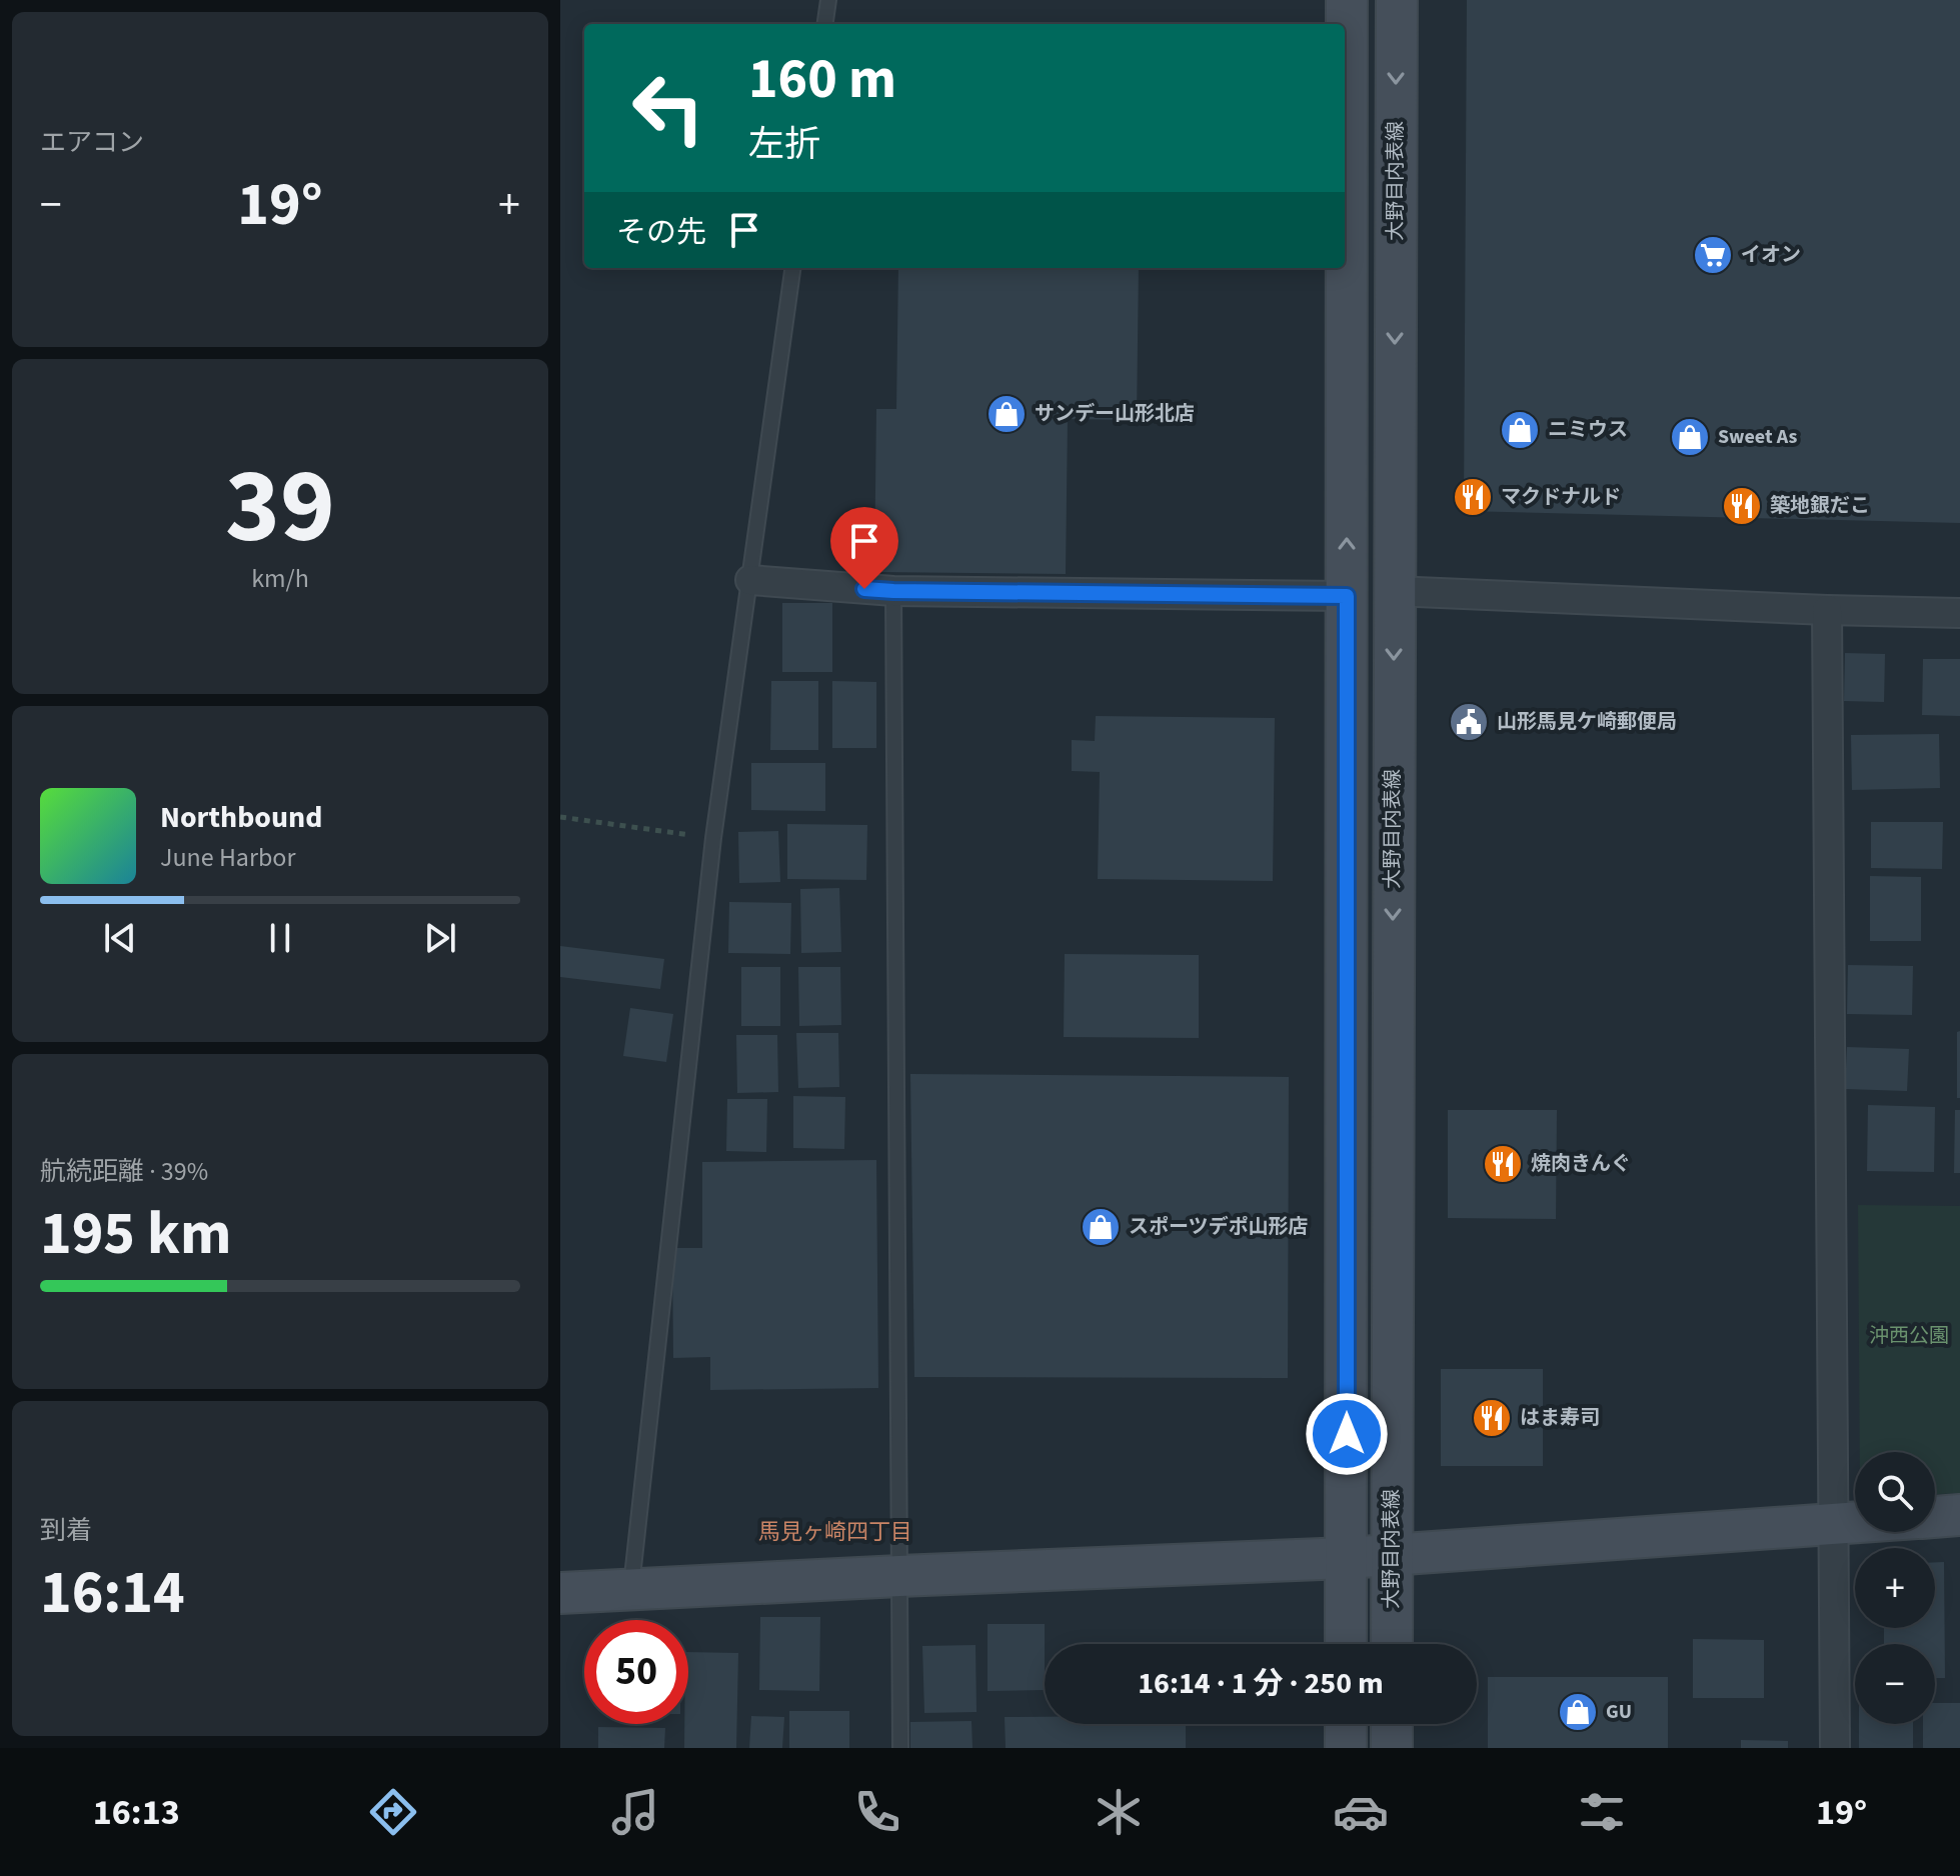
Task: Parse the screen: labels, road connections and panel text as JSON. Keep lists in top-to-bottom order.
{
  "streets": {
    "main road": ["大野目内表線"]
  },
  "districts": ["馬見ヶ崎四丁目"],
  "parks": ["沖西公園"],
  "places": {
    "supermarket": ["イオン"],
    "shop": [
      "サンデー山形北店",
      "ニミウス",
      "Sweet As",
      "スポーツデポ山形店",
      "GU"
    ],
    "restaurant": [
      "マクドナルド",
      "築地銀だこ",
      "焼肉きんぐ",
      "はま寿司"
    ],
    "public building": ["山形馬見ケ崎郵便局"]
  },
  "page": {
    "tile": [
      "エアコン",
      ["39", "km/h"],
      ["航続距離 · 39%", "195 km"],
      ["到着", "16:14"]
    ],
    "turn": ["160 m", "左折"],
    "heat": ["−", "19°", "+"],
    "then": "その先",
    "song": ["Northbound", "June Harbor"],
    "map_buttons": ["+", "−"],
    "limit": "50",
    "trip": "16:14 · 1 分 · 250 m",
    "tabs": ["16:13", "19°"]
  }
}
